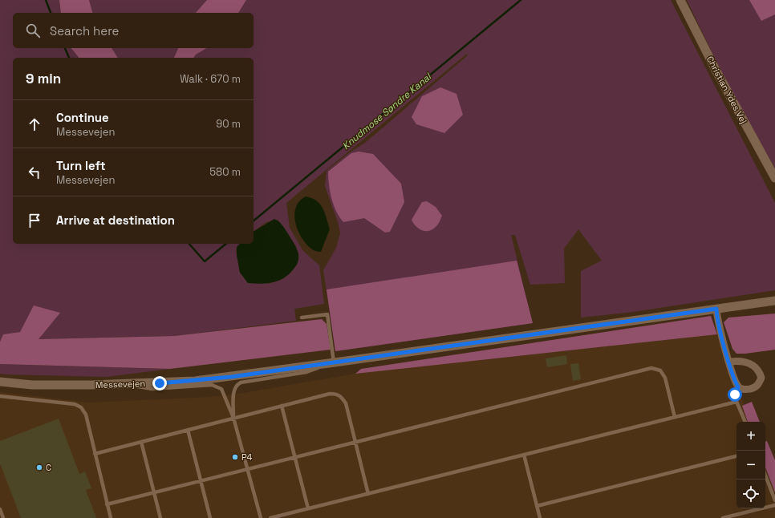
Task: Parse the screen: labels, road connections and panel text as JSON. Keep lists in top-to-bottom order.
{
  "streets": {
    "main road": ["Christian Ydes Vej", "Messevejen"]
  },
  "water": ["Knudmose Søndre Kanal"],
  "places": ["P4", "C"],
  "page": {
    "search": "Search here",
    "heading": ["9 min", "Walk · 670 m"],
    "list": [
      ["Continue", "Messevejen", "90 m"],
      ["Turn left", "Messevejen", "580 m"],
      "Arrive at destination"
    ],
    "map_buttons": ["+", "−"]
  }
}
